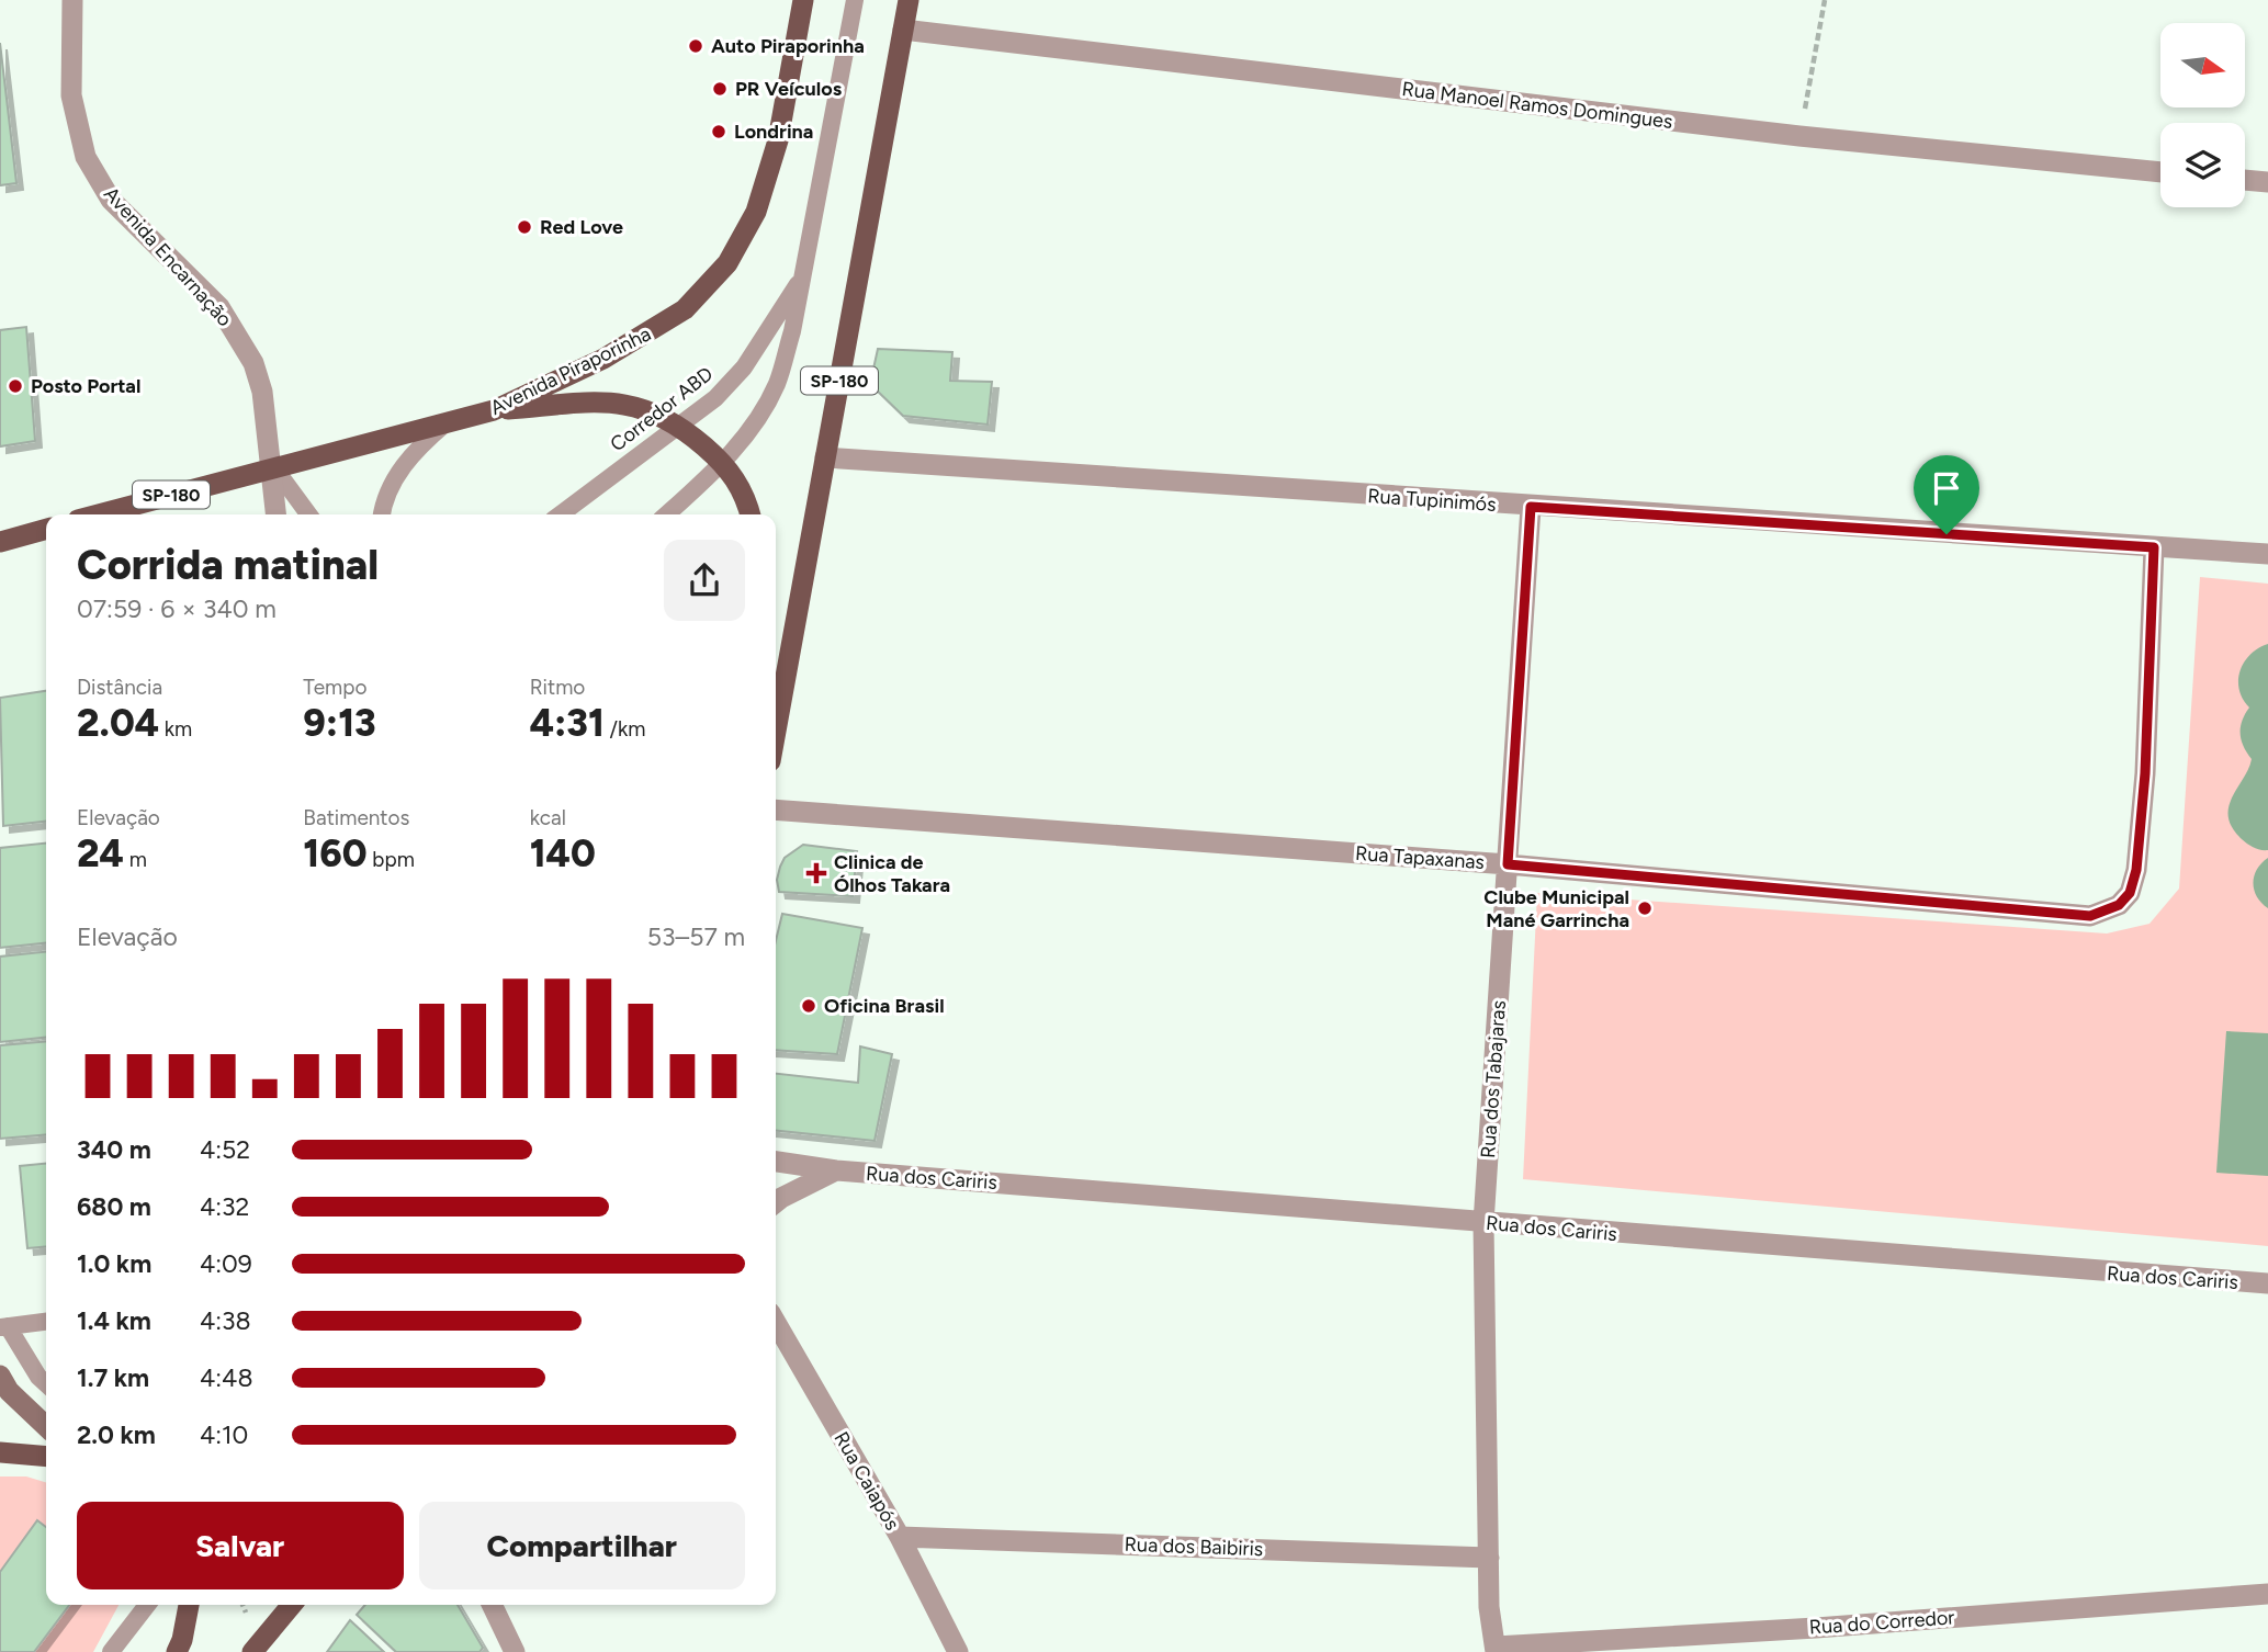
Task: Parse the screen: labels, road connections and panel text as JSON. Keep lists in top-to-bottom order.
{
  "streets": {
    "main road": ["Avenida Piraporinha", "SP-180"],
    "street": [
      "Rua Manoel Ramos Domingues",
      "Avenida Encarnação",
      "Rua Tupinimós",
      "Rua Tapaxanas",
      "Rua dos Tabajaras",
      "Rua dos Cariris",
      "Rua Caiapós",
      "Rua dos Baibiris",
      "Rua do Corredor"
    ],
    "lane": ["Corredor ABD"]
  },
  "crossings": [
    ["Rua Manoel Ramos Domingues", "SP-180"],
    ["Avenida Encarnação", "Avenida Piraporinha"],
    ["SP-180", "Rua Tupinimós"],
    ["Rua Tupinimós", "Rua Tapaxanas"],
    ["Rua Tupinimós", "Rua dos Tabajaras"],
    ["Rua Tapaxanas", "Rua dos Tabajaras"],
    ["Rua dos Tabajaras", "Rua dos Cariris"],
    ["Rua dos Tabajaras", "Rua dos Baibiris"],
    ["Rua dos Tabajaras", "Rua do Corredor"],
    ["Rua Caiapós", "Rua dos Baibiris"]
  ],
  "places": {
    "other": [
      "Auto Piraporinha",
      "PR Veículos",
      "Londrina",
      "Red Love",
      "Posto Portal",
      "Clube Municipal Mané Garrincha",
      "Oficina Brasil"
    ],
    "health": ["Clinica de Ólhos Takara"]
  },
  "north": "right",
  "page": {
    "heading": ["Corrida matinal", "07:59 · 6 × 340 m"],
    "stats": [
      ["Distância", "2.04 km"],
      ["Tempo", "9:13"],
      ["Ritmo", "4:31 /km"],
      ["Elevação", "24 m"],
      ["Batimentos", "160 bpm"],
      ["kcal", "140"]
    ],
    "chart": ["Elevação", "53–57 m"],
    "list": [
      {
        "name": "340 m",
        "note": "4:52"
      },
      {
        "name": "680 m",
        "note": "4:32"
      },
      {
        "name": "1.0 km",
        "note": "4:09"
      },
      {
        "name": "1.4 km",
        "note": "4:38"
      },
      {
        "name": "1.7 km",
        "note": "4:48"
      },
      {
        "name": "2.0 km",
        "note": "4:10"
      }
    ],
    "buttons": ["Salvar", "Compartilhar"]
  }
}
